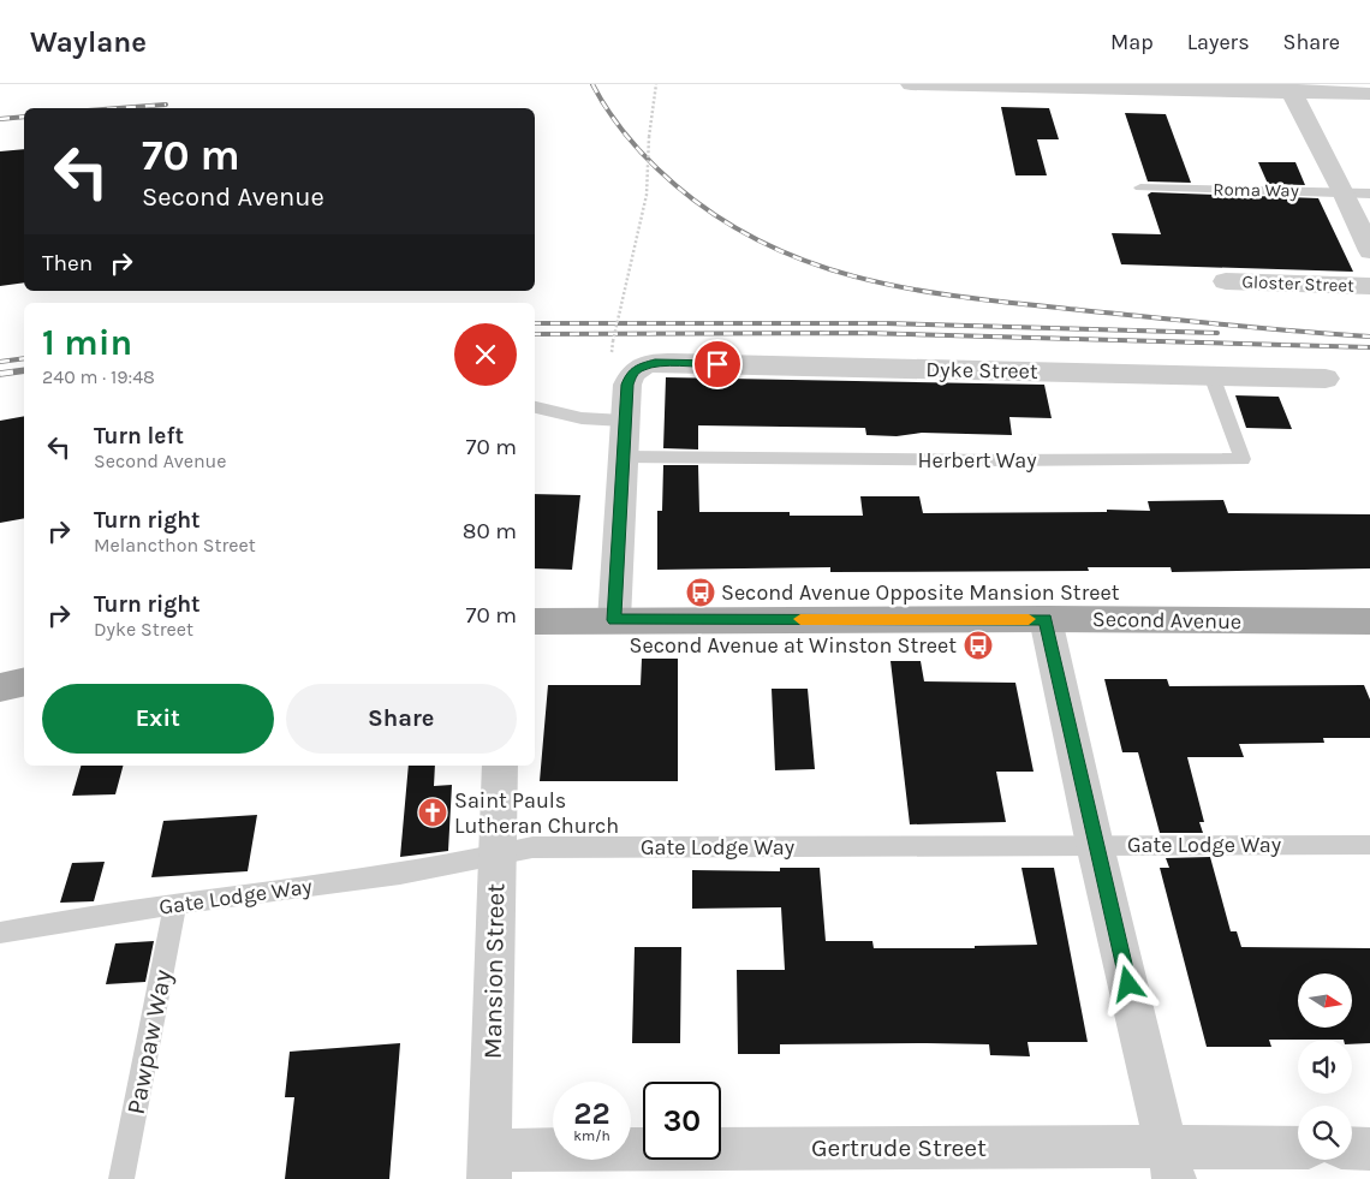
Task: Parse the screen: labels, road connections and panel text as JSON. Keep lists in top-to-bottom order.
{
  "streets": {
    "main road": ["Second Avenue"],
    "street": [
      "Gloster Street",
      "Dyke Street",
      "Mansion Street",
      "Gertrude Street"
    ],
    "lane": [
      "Roma Way",
      "Herbert Way",
      "Gate Lodge Way",
      "Pawpaw Way"
    ]
  },
  "crossings": [
    ["Dyke Street", "Herbert Way"],
    ["Gate Lodge Way", "Mansion Street"],
    ["Gate Lodge Way", "Pawpaw Way"],
    ["Mansion Street", "Gertrude Street"]
  ],
  "places": {
    "bus stop": ["Second Avenue Opposite Mansion Street", "Second Avenue at Winston Street"],
    "church": ["Saint Pauls Lutheran Church"]
  },
  "north": "right",
  "page": {
    "header": "Waylane",
    "nav": ["Map", "Layers", "Share"],
    "turn": ["70 m", "Second Avenue"],
    "then": "Then",
    "heading": ["1 min", "240 m · 19:48"],
    "list": [
      {
        "name": "Turn left",
        "note": "Second Avenue",
        "value": "70 m"
      },
      {
        "name": "Turn right",
        "note": "Melancthon Street",
        "value": "80 m"
      },
      {
        "name": "Turn right",
        "note": "Dyke Street",
        "value": "70 m"
      }
    ],
    "buttons": ["Exit", "Share"],
    "speed": "22 km/h",
    "limit": "30"
  }
}
